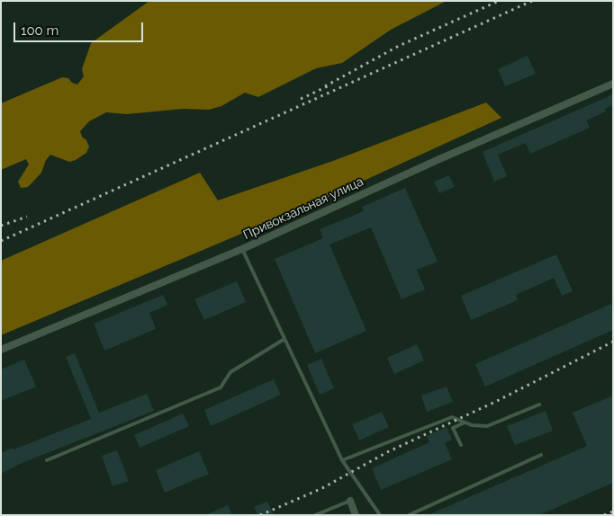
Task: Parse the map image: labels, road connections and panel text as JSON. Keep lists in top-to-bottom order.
{
  "streets": {
    "street": ["Привокзальная улица"]
  },
  "scale_bar": "100 m"
}
